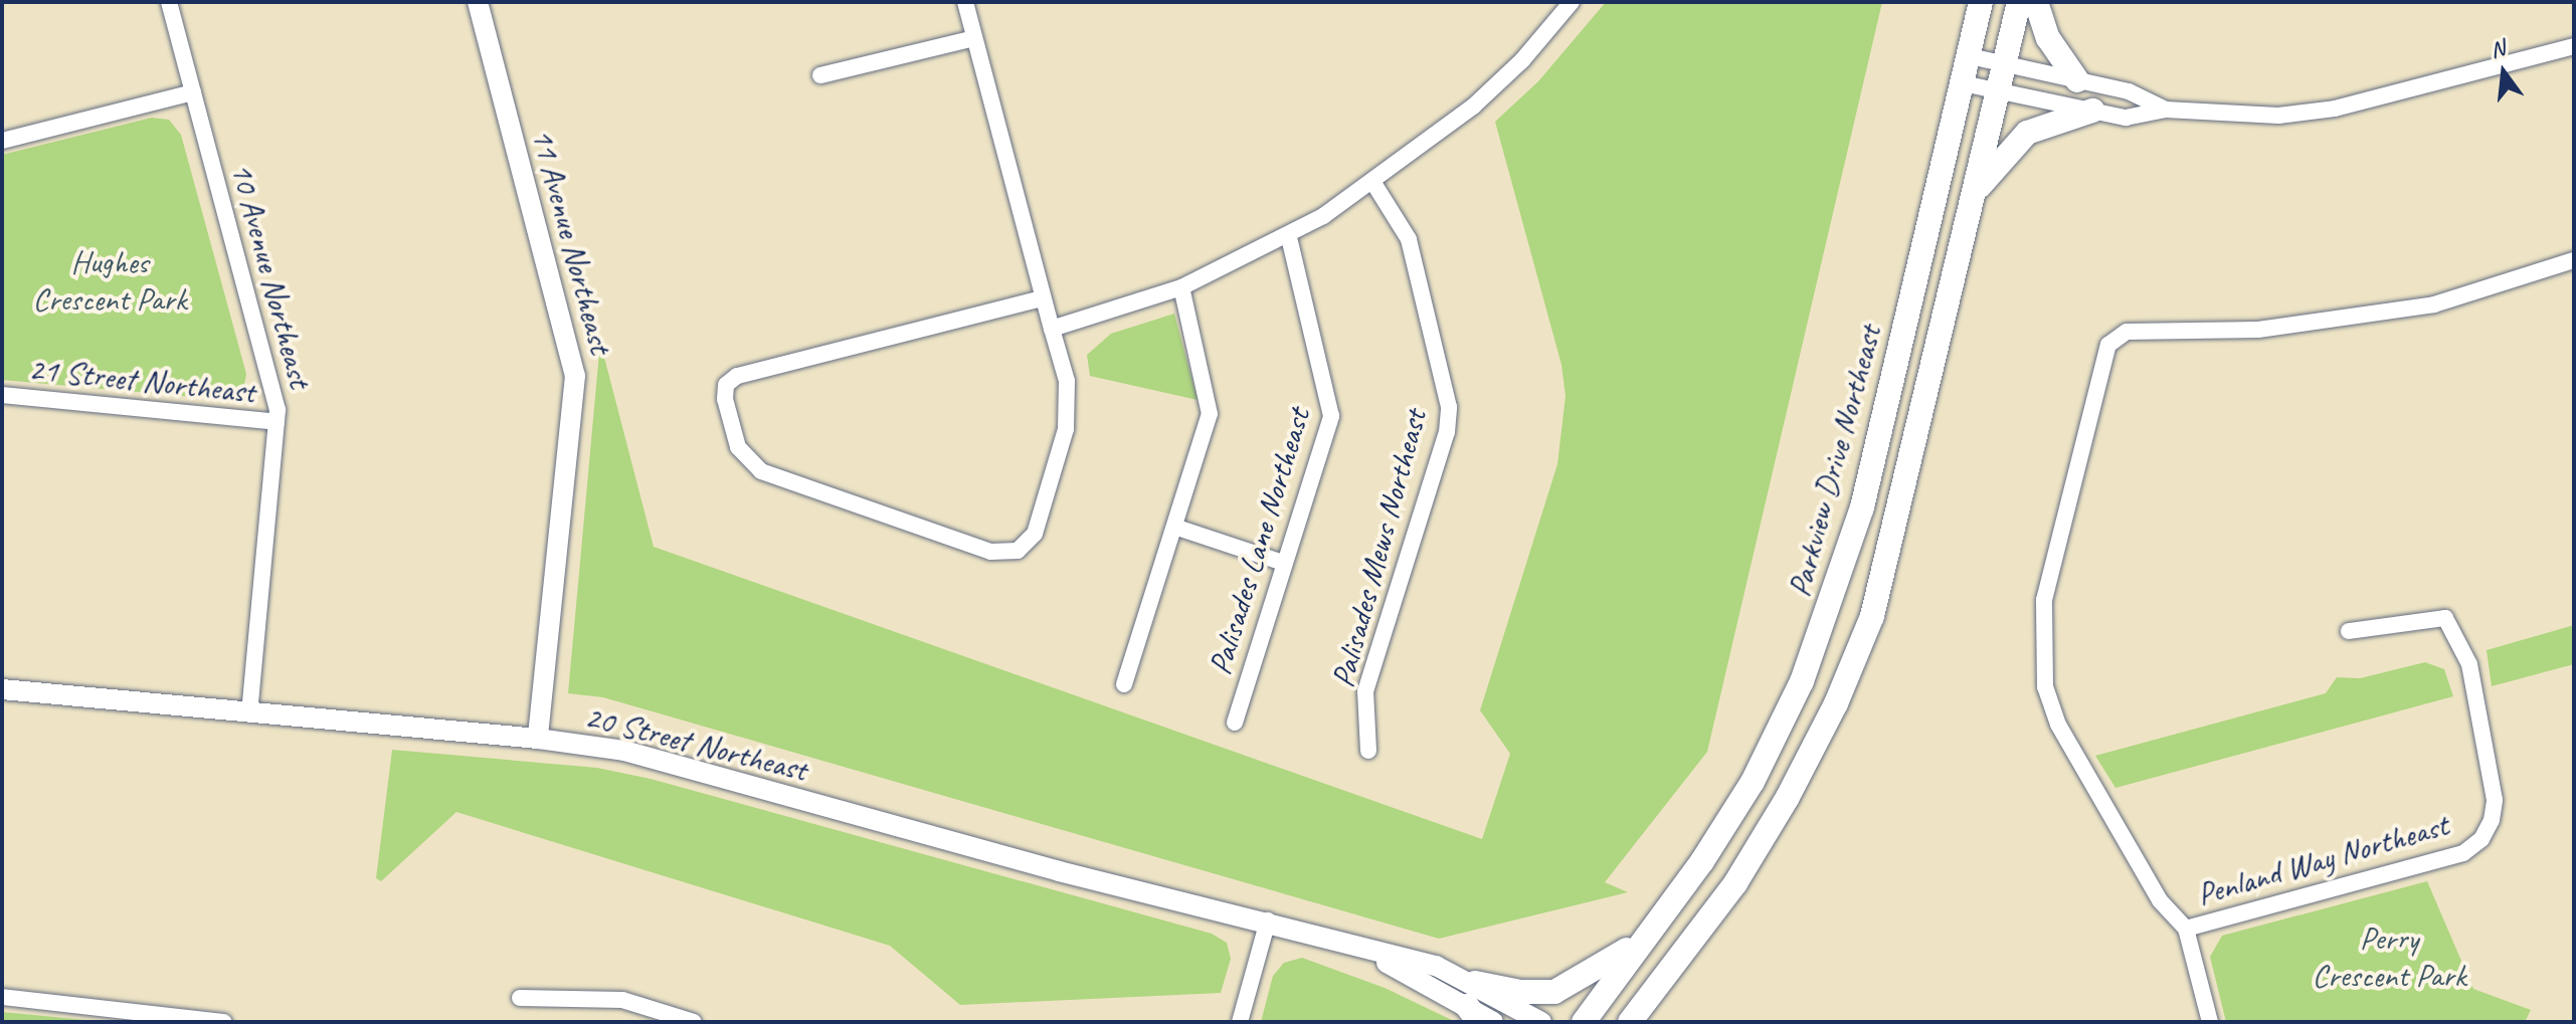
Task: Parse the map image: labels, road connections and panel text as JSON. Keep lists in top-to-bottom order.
{
  "streets": {
    "main road": ["Parkview Drive Northeast"],
    "street": [
      "11 Avenue Northeast",
      "10 Avenue Northeast",
      "21 Street Northeast",
      "Palisades Lane Northeast",
      "Palisades Mews Northeast",
      "20 Street Northeast",
      "Penland Way Northeast"
    ]
  },
  "crossings": [
    ["11 Avenue Northeast", "20 Street Northeast"],
    ["10 Avenue Northeast", "21 Street Northeast"],
    ["10 Avenue Northeast", "20 Street Northeast"]
  ],
  "parks": ["Hughes Crescent Park", "Perry Crescent Park"],
  "north": "top"
}
